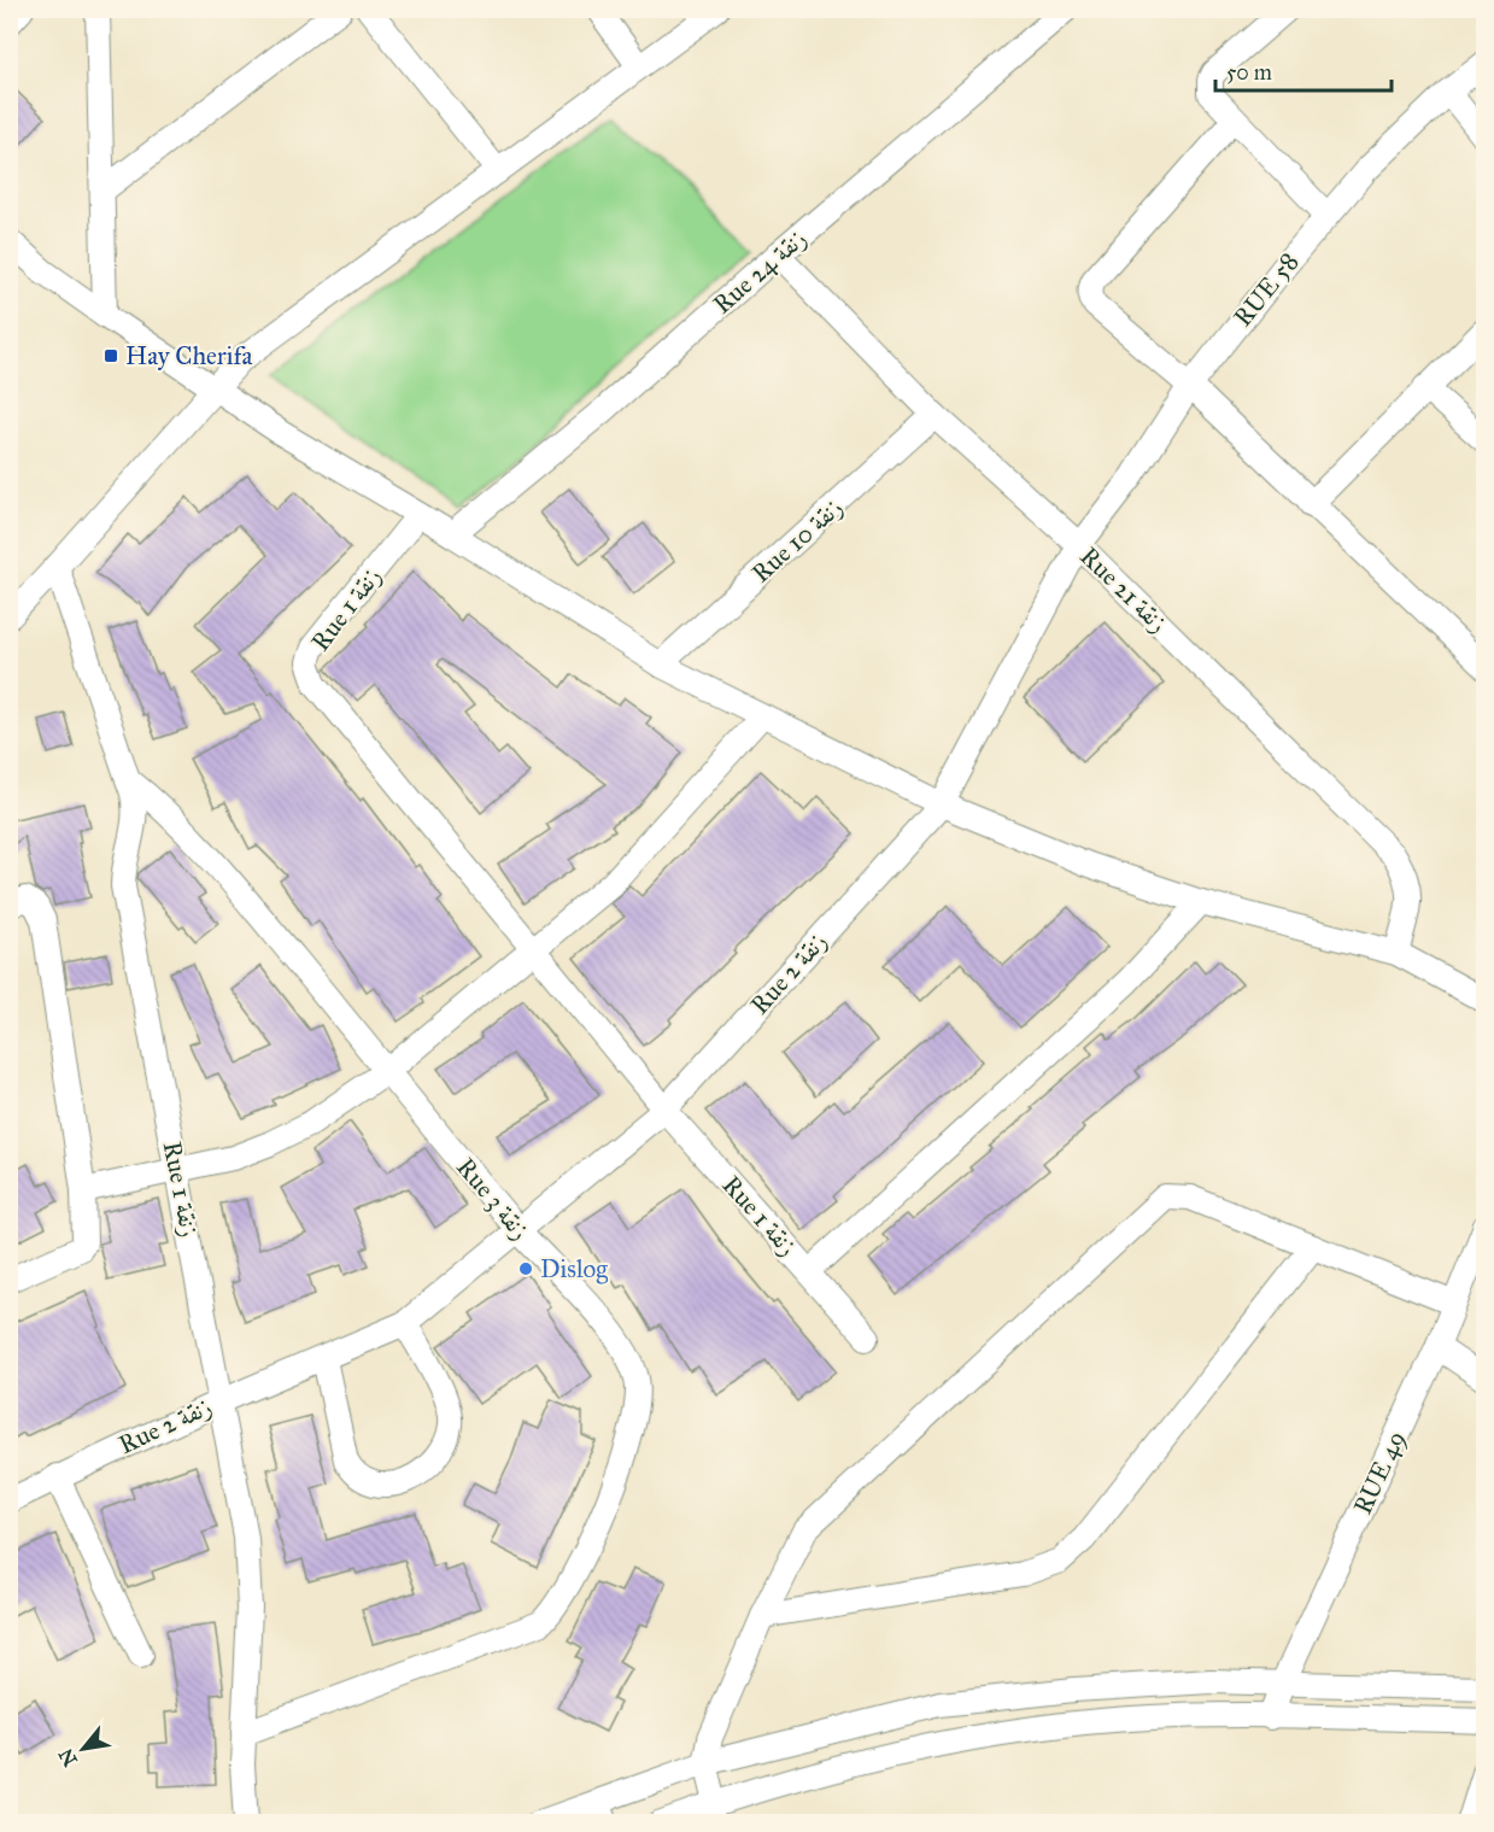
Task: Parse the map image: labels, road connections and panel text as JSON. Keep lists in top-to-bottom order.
{
  "streets": {
    "street": [
      "Rue 24 زنقة",
      "RUE 58",
      "Rue 10 زنقة",
      "Rue 21 زنقة",
      "Rue 1 زنقة",
      "Rue 2 زنقة",
      "Rue 3 زنقة",
      "RUE 49"
    ]
  },
  "crossings": [
    ["Rue 24 زنقة", "Rue 21 زنقة"],
    ["RUE 58", "Rue 21 زنقة"],
    ["RUE 58", "Rue 2 زنقة"],
    ["Rue 10 زنقة", "Rue 21 زنقة"],
    ["Rue 21 زنقة", "Rue 2 زنقة"],
    ["Rue 1 زنقة", "Rue 2 زنقة"],
    ["Rue 1 زنقة", "Rue 3 زنقة"],
    ["Rue 2 زنقة", "Rue 3 زنقة"]
  ],
  "places": {
    "transit": ["Hay Cherifa"],
    "other": ["Dislog"]
  },
  "scale_bar": "50 m",
  "north": "bottom left"
}
